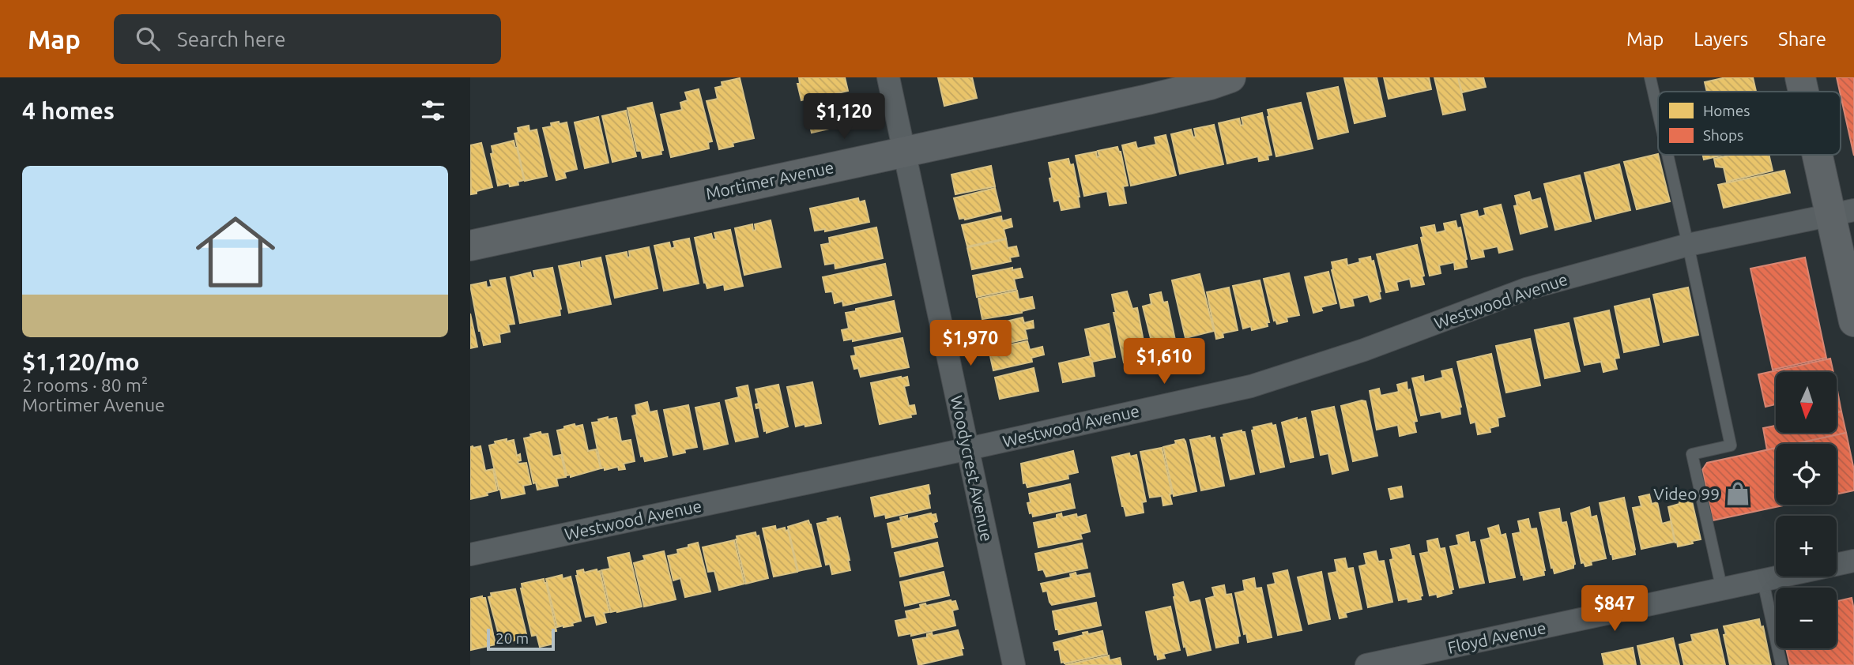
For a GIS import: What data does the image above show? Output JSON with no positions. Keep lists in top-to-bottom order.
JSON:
{
  "streets": {
    "street": [
      "Mortimer Avenue",
      "Westwood Avenue",
      "Woodycrest Avenue",
      "Floyd Avenue"
    ]
  },
  "crossings": [
    ["Mortimer Avenue", "Woodycrest Avenue"],
    ["Westwood Avenue", "Woodycrest Avenue"]
  ],
  "places": {
    "shop": ["Video 99"]
  },
  "legend": ["Homes", "Shops"],
  "scale_bar": "20 m",
  "north": "bottom",
  "page": {
    "header": "Map",
    "search": "Search here",
    "nav": ["Map", "Layers", "Share"],
    "heading": "4 homes",
    "price": [
      "$1,120",
      "$1,970",
      "$1,610",
      "$847"
    ],
    "list": [
      {
        "name": "$1,120/mo",
        "note": "2 rooms · 80 m² · Mortimer Avenue"
      }
    ],
    "map_buttons": ["+", "−"],
    "scale": "20 m"
  }
}
